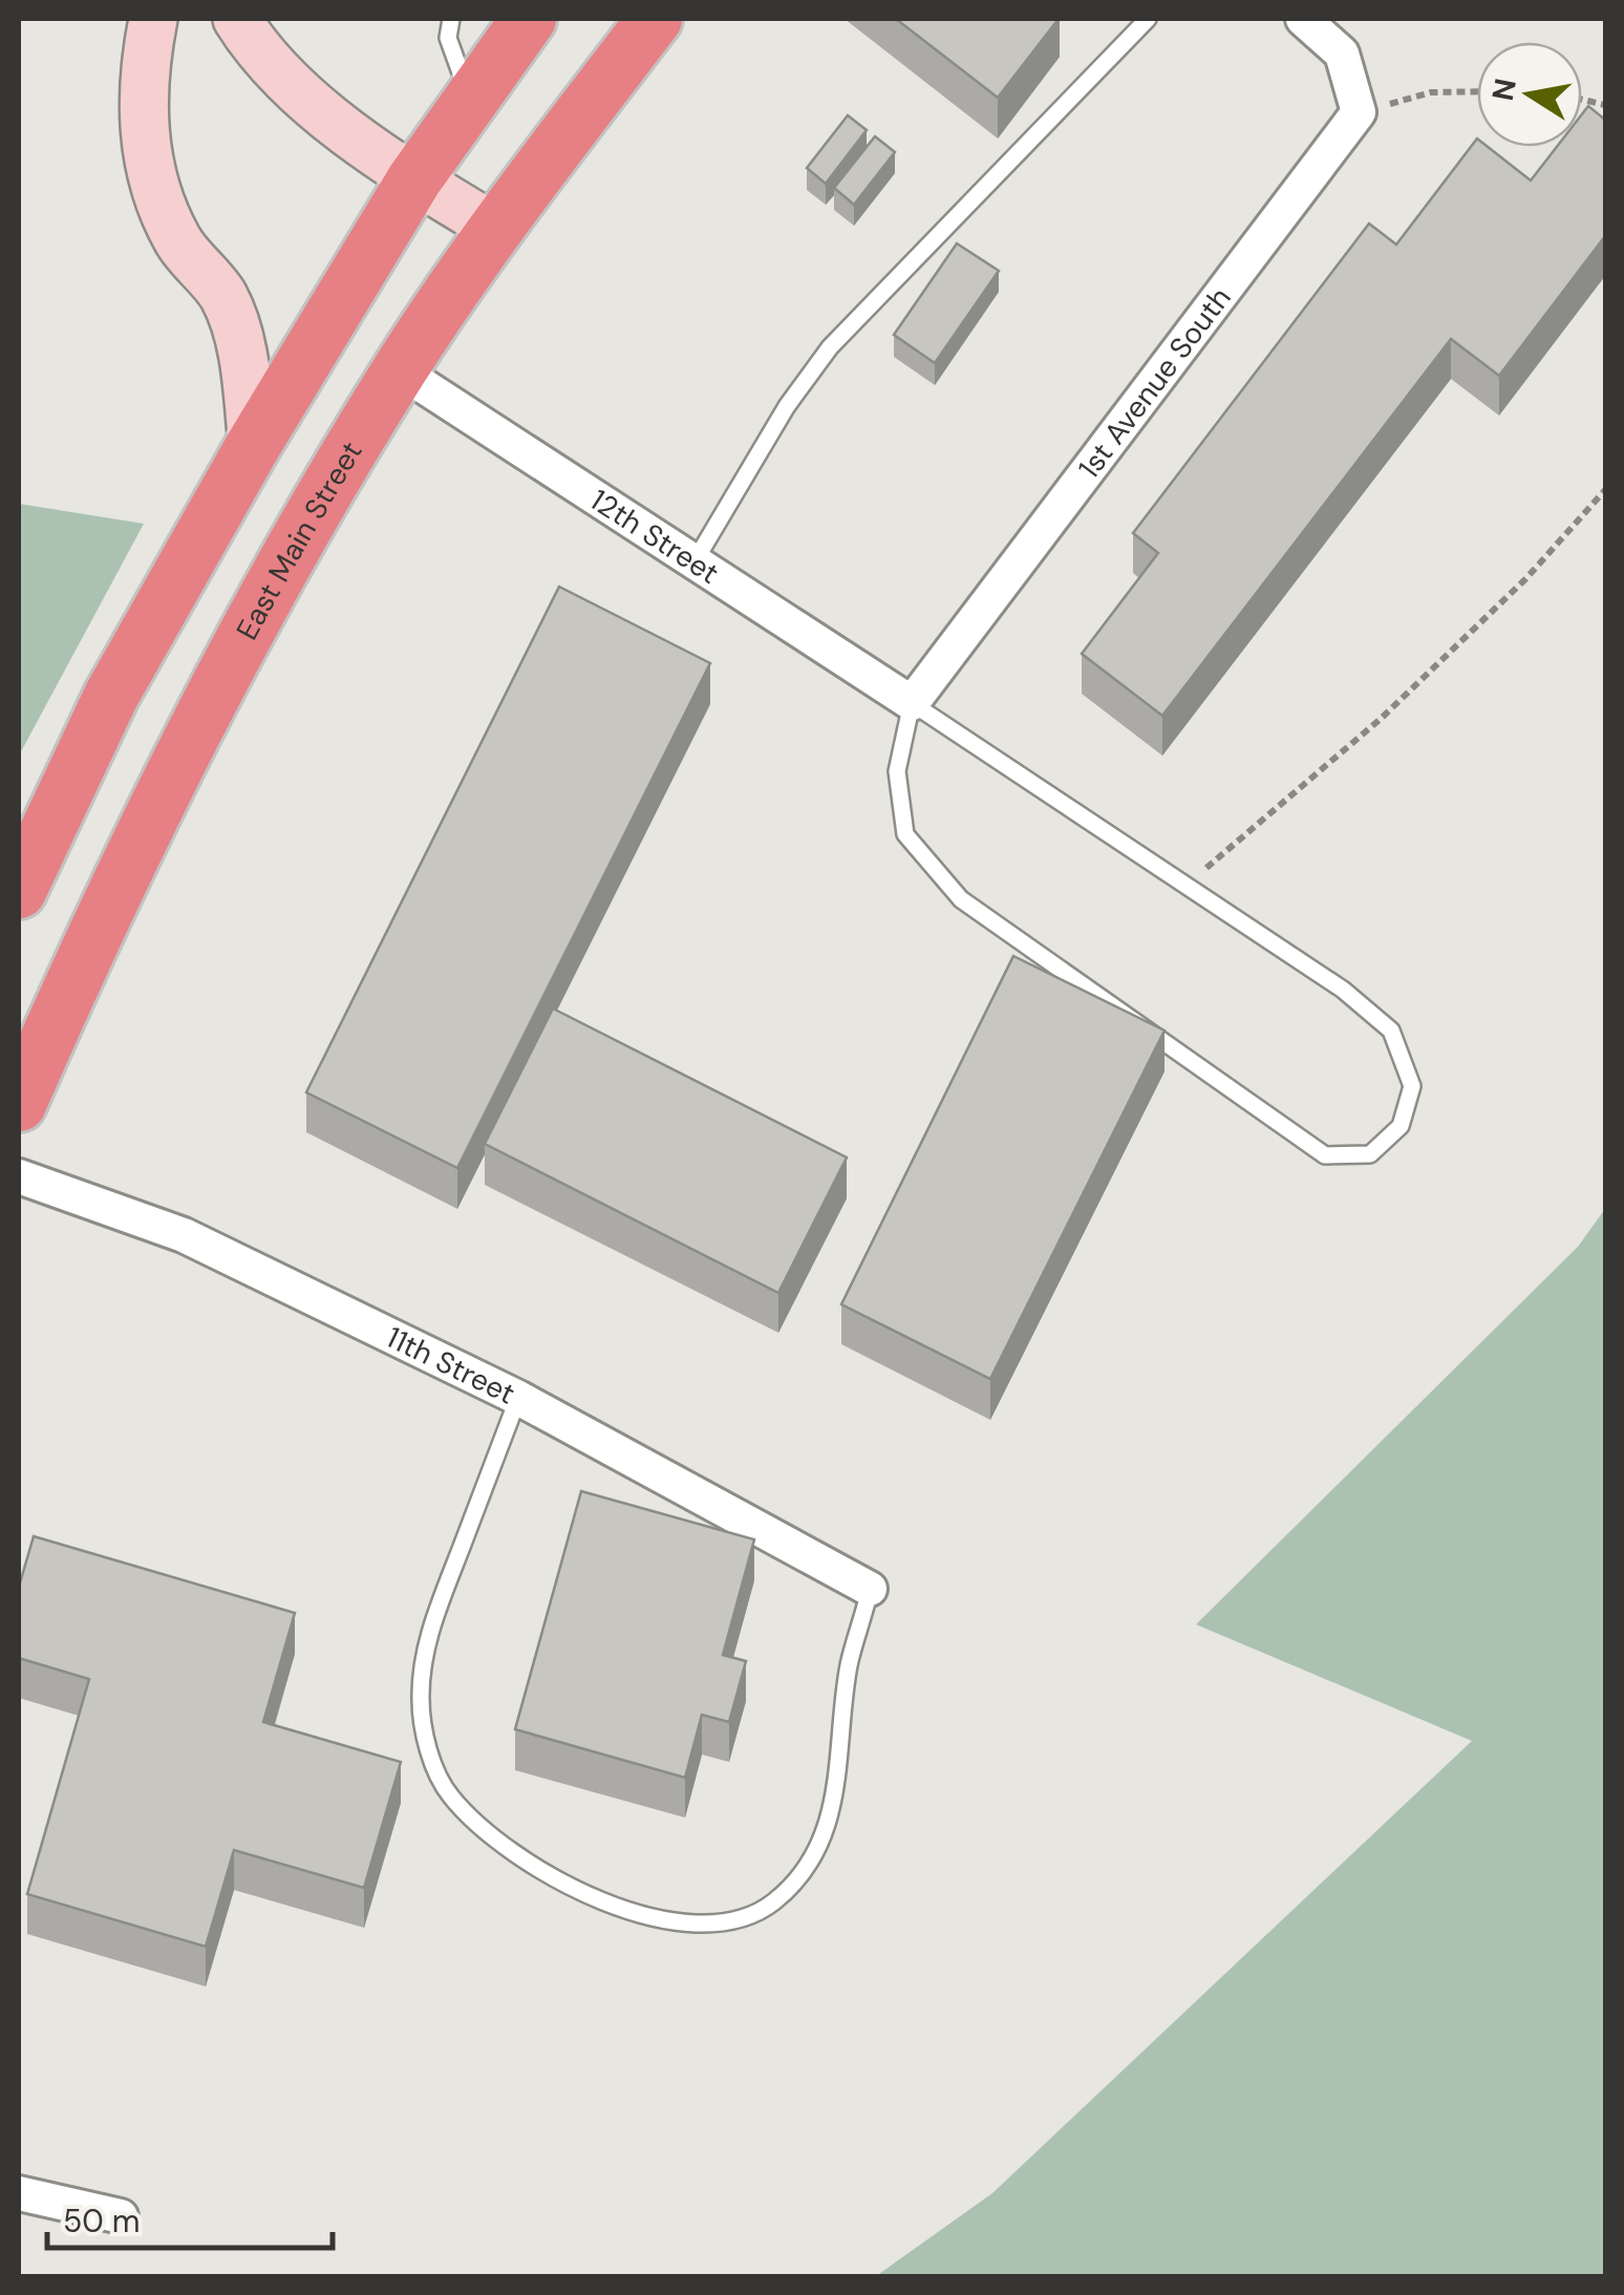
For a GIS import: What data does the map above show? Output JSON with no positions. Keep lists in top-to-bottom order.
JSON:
{
  "streets": {
    "highway": ["East Main Street"],
    "street": ["1st Avenue South", "12th Street", "11th Street"]
  },
  "crossings": [
    ["1st Avenue South", "12th Street"],
    ["12th Street", "East Main Street"]
  ],
  "scale_bar": "50 m",
  "north": "left"
}
